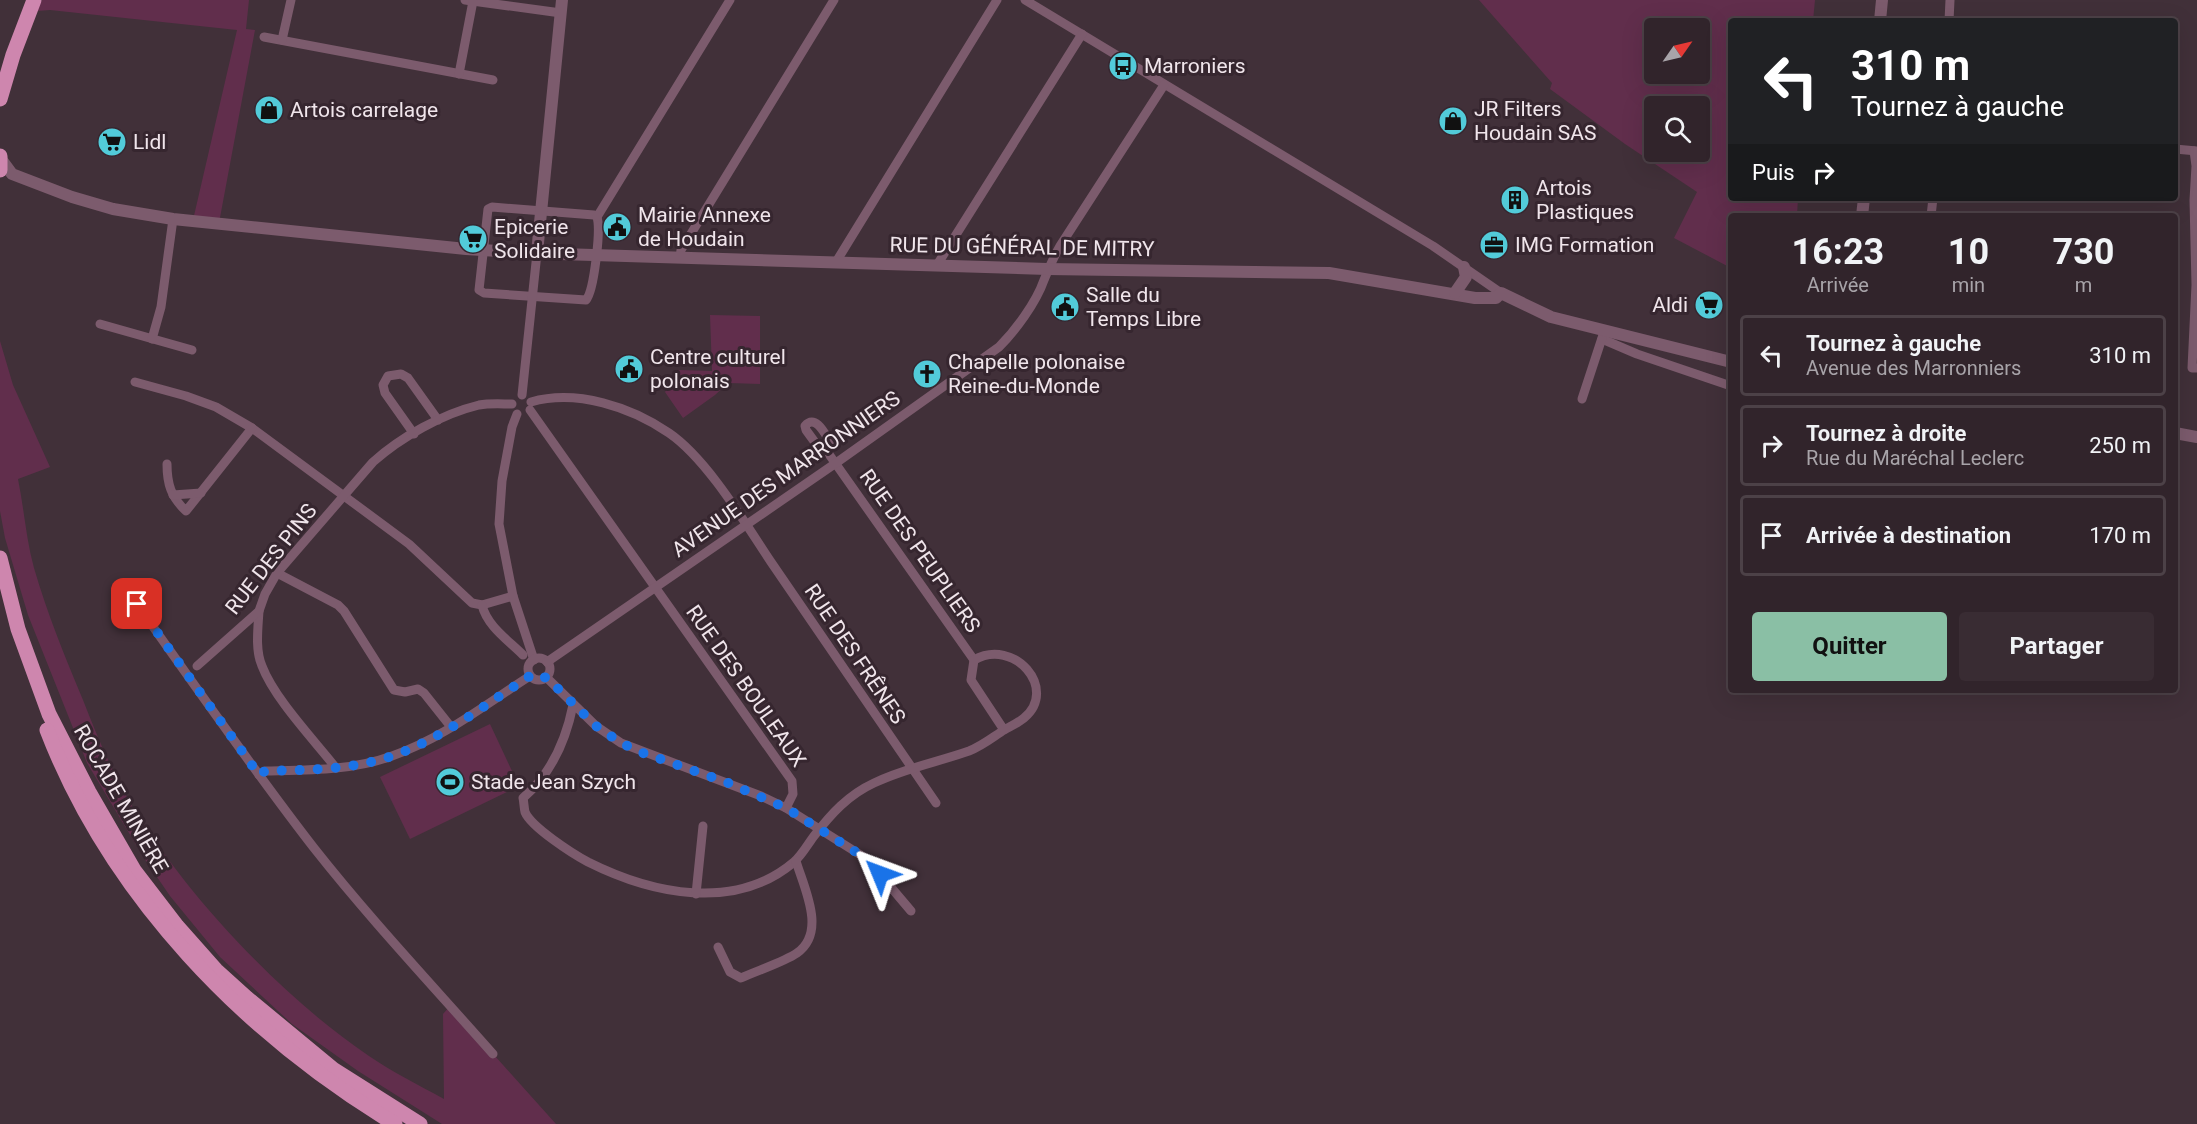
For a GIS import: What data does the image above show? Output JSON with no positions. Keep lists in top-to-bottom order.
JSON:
{
  "streets": {
    "highway": ["ROCADE MINIÈRE"],
    "street": [
      "RUE DU GÉNÉRAL DE MITRY",
      "AVENUE DES MARRONNIERS",
      "RUE DES PEUPLIERS",
      "RUE DES PINS",
      "RUE DES FRÊNES",
      "RUE DES BOULEAUX"
    ]
  },
  "crossings": [
    ["RUE DU GÉNÉRAL DE MITRY", "AVENUE DES MARRONNIERS"],
    ["AVENUE DES MARRONNIERS", "RUE DES PEUPLIERS"],
    ["AVENUE DES MARRONNIERS", "RUE DES FRÊNES"],
    ["AVENUE DES MARRONNIERS", "RUE DES BOULEAUX"],
    ["RUE DES PINS", "RUE DES FRÊNES"],
    ["RUE DES PINS", "RUE DES BOULEAUX"],
    ["RUE DES FRÊNES", "RUE DES BOULEAUX"]
  ],
  "places": {
    "bus stop": ["Marroniers"],
    "shop": ["Artois carrelage", "JR Filters Houdain SAS"],
    "supermarket": ["Lidl", "Epicerie Solidaire", "Aldi"],
    "building": ["Artois Plastiques"],
    "public building": ["Mairie Annexe de Houdain", "Salle du Temps Libre", "Centre culturel polonais"],
    "office": ["IMG Formation"],
    "church": ["Chapelle polonaise Reine-du-Monde"],
    "sports": ["Stade Jean Szych"]
  },
  "north": "top right",
  "page": {
    "turn": ["310 m", "Tournez à gauche"],
    "then": "Puis",
    "eta": [
      "16:23",
      "Arrivée",
      "10",
      "min",
      "730",
      "m"
    ],
    "list": [
      {
        "name": "Tournez à gauche",
        "note": "Avenue des Marronniers",
        "value": "310 m"
      },
      {
        "name": "Tournez à droite",
        "note": "Rue du Maréchal Leclerc",
        "value": "250 m"
      },
      {
        "name": "Arrivée à destination",
        "value": "170 m"
      }
    ],
    "buttons": ["Quitter", "Partager"]
  }
}
